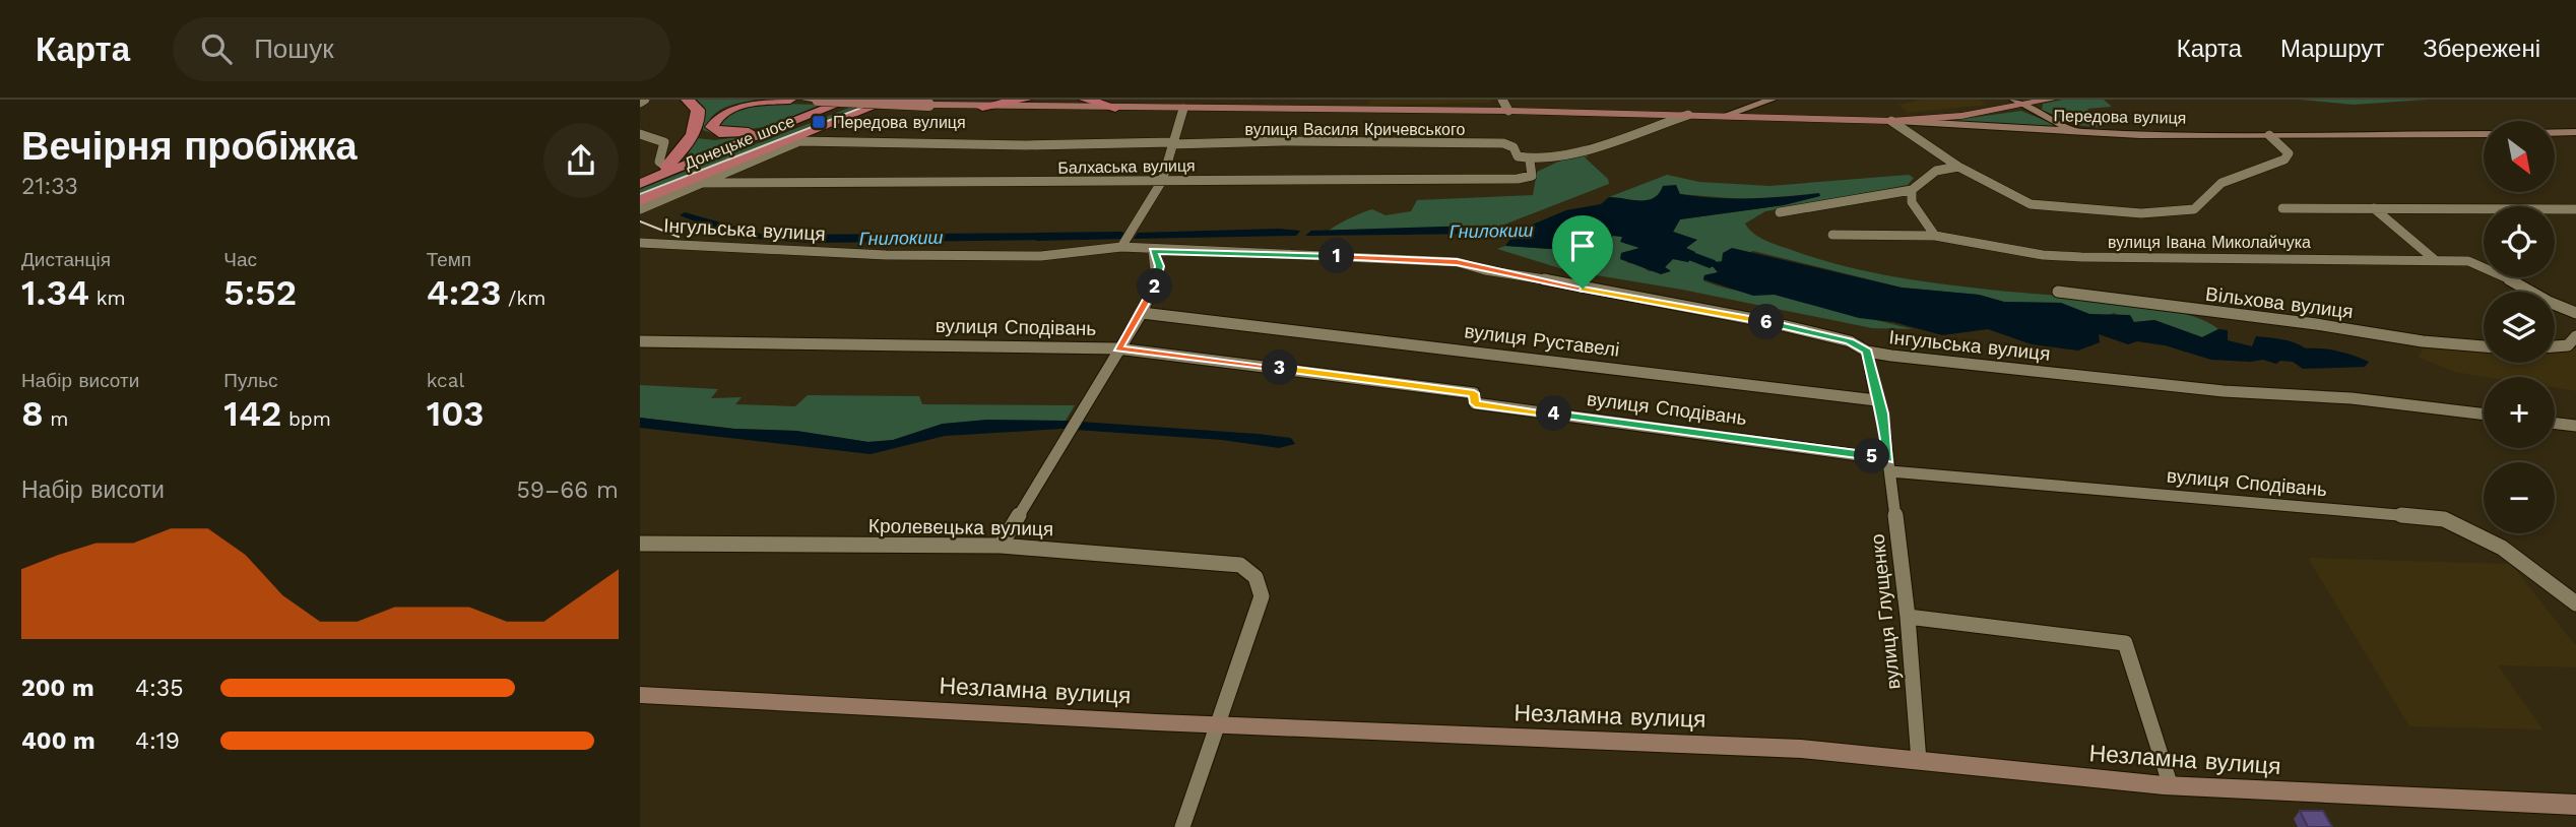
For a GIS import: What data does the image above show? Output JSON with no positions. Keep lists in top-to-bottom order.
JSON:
{
  "streets": {
    "highway": ["Донецьке шосе"],
    "main road": ["Передова вулиця"],
    "street": [
      "вулиця Василя Кричевського",
      "Балхаська вулиця",
      "Інгульська вулиця",
      "вулиця Івана Миколайчука",
      "Вільхова вулиця",
      "вулиця Сподівань",
      "вулиця Руставелі",
      "Кролевецька вулиця",
      "вулиця Глущенко",
      "Незламна вулиця"
    ]
  },
  "crossings": [
    ["вулиця Василя Кричевського", "Донецьке шосе"],
    ["вулиця Василя Кричевського", "Балхаська вулиця"],
    ["Донецьке шосе", "Балхаська вулиця"],
    ["вулиця Сподівань", "вулиця Глущенко"],
    ["вулиця Глущенко", "Незламна вулиця"]
  ],
  "water": ["Гнилокиш"],
  "places": {
    "transit": ["Передова вулиця"]
  },
  "north": "bottom right",
  "page": {
    "header": "Карта",
    "search": "Пошук",
    "nav": ["Карта", "Маршрут", "Збережені"],
    "heading": ["Вечірня пробіжка", "21:33"],
    "map_buttons": ["+", "−"],
    "stats": [
      ["Дистанція", "1.34 km"],
      ["Час", "5:52"],
      ["Темп", "4:23 /km"],
      ["Набір висоти", "8 m"],
      ["Пульс", "142 bpm"],
      ["kcal", "103"]
    ],
    "pins": [
      "1",
      "2",
      "6",
      "3",
      "4",
      "5"
    ],
    "chart": ["Набір висоти", "59–66 m"],
    "list": [
      {
        "name": "200 m",
        "note": "4:35"
      },
      {
        "name": "400 m",
        "note": "4:19"
      }
    ]
  }
}
